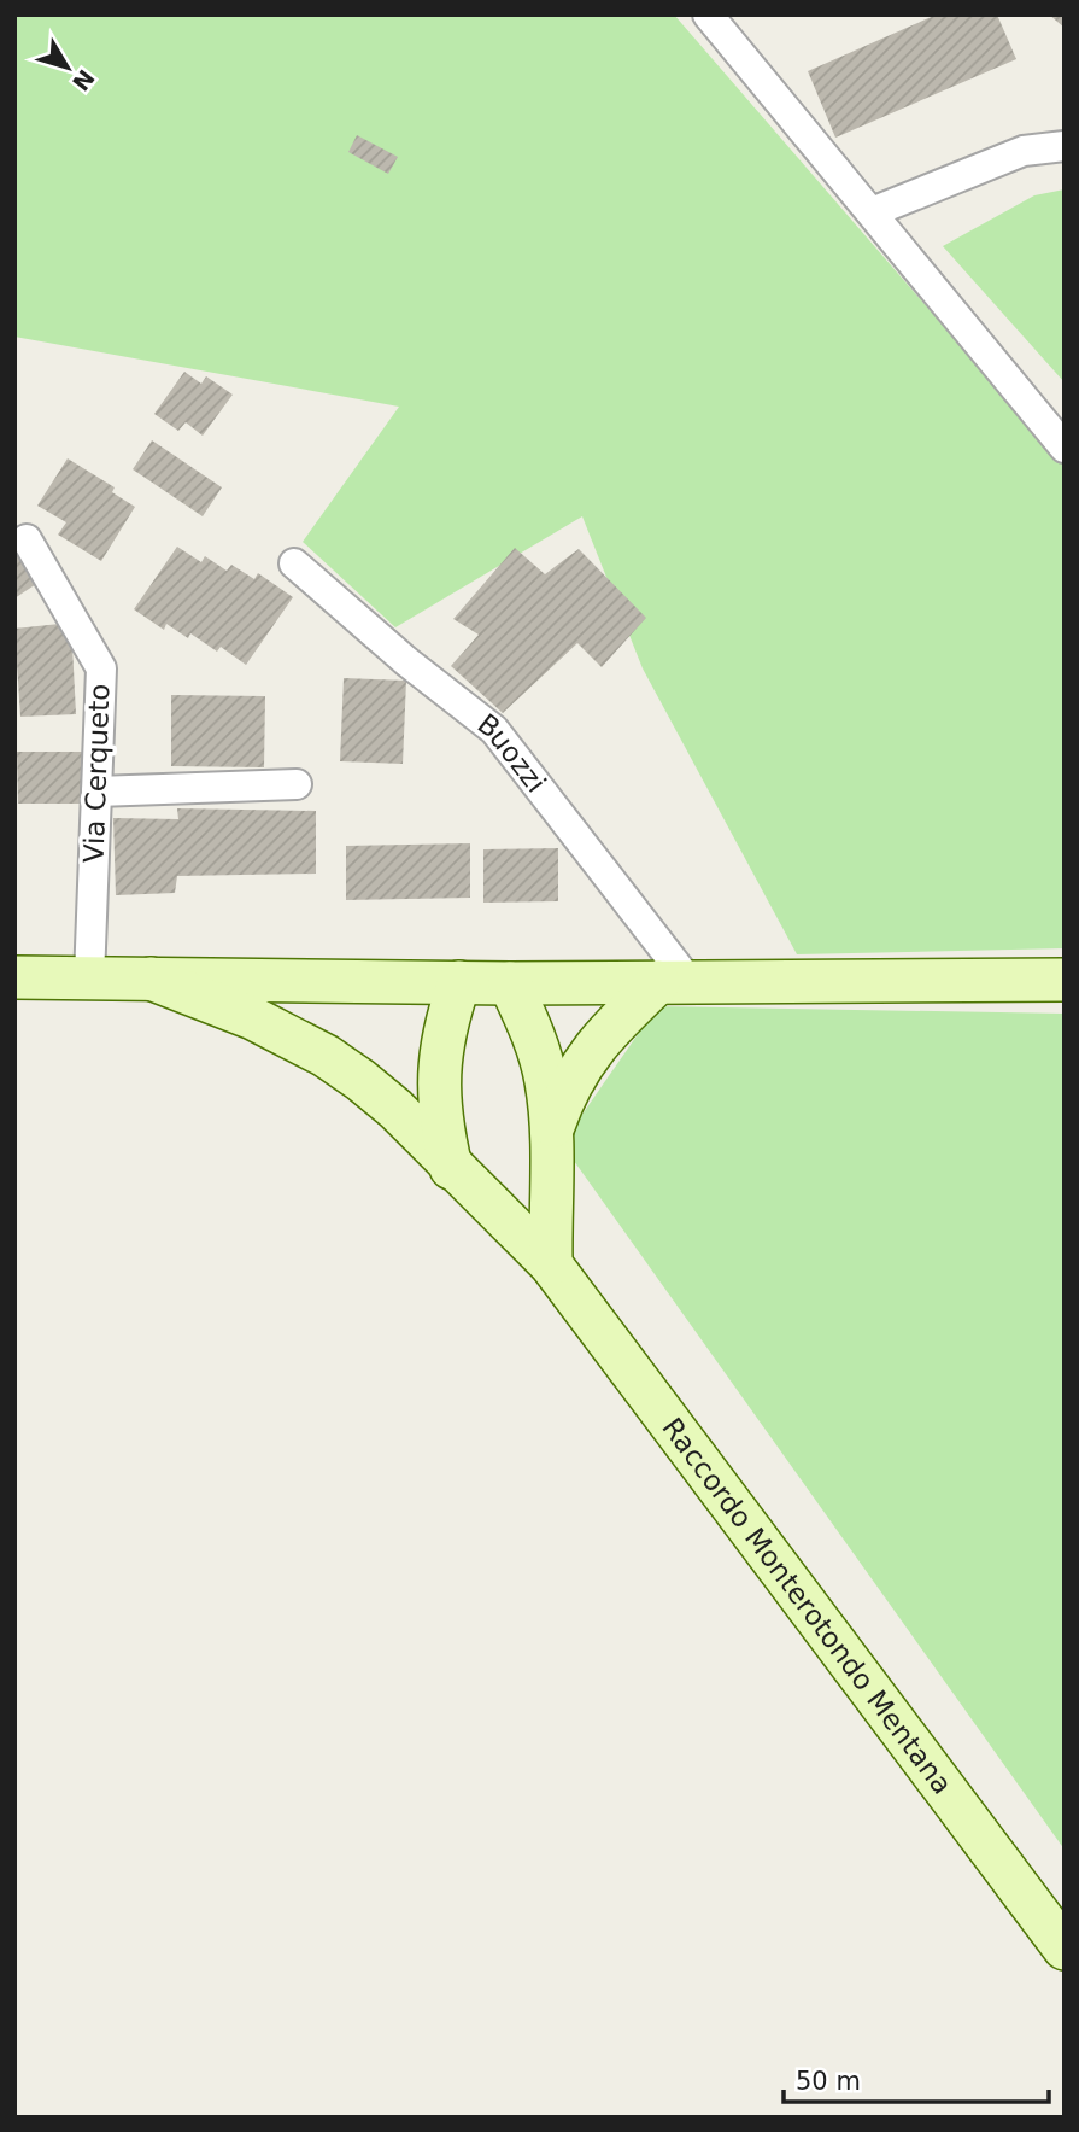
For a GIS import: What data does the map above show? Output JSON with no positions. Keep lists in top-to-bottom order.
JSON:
{
  "streets": {
    "main road": ["Raccordo Monterotondo Mentana"],
    "street": ["Buozzi", "Via Cerqueto"]
  },
  "scale_bar": "50 m",
  "north": "bottom right"
}
